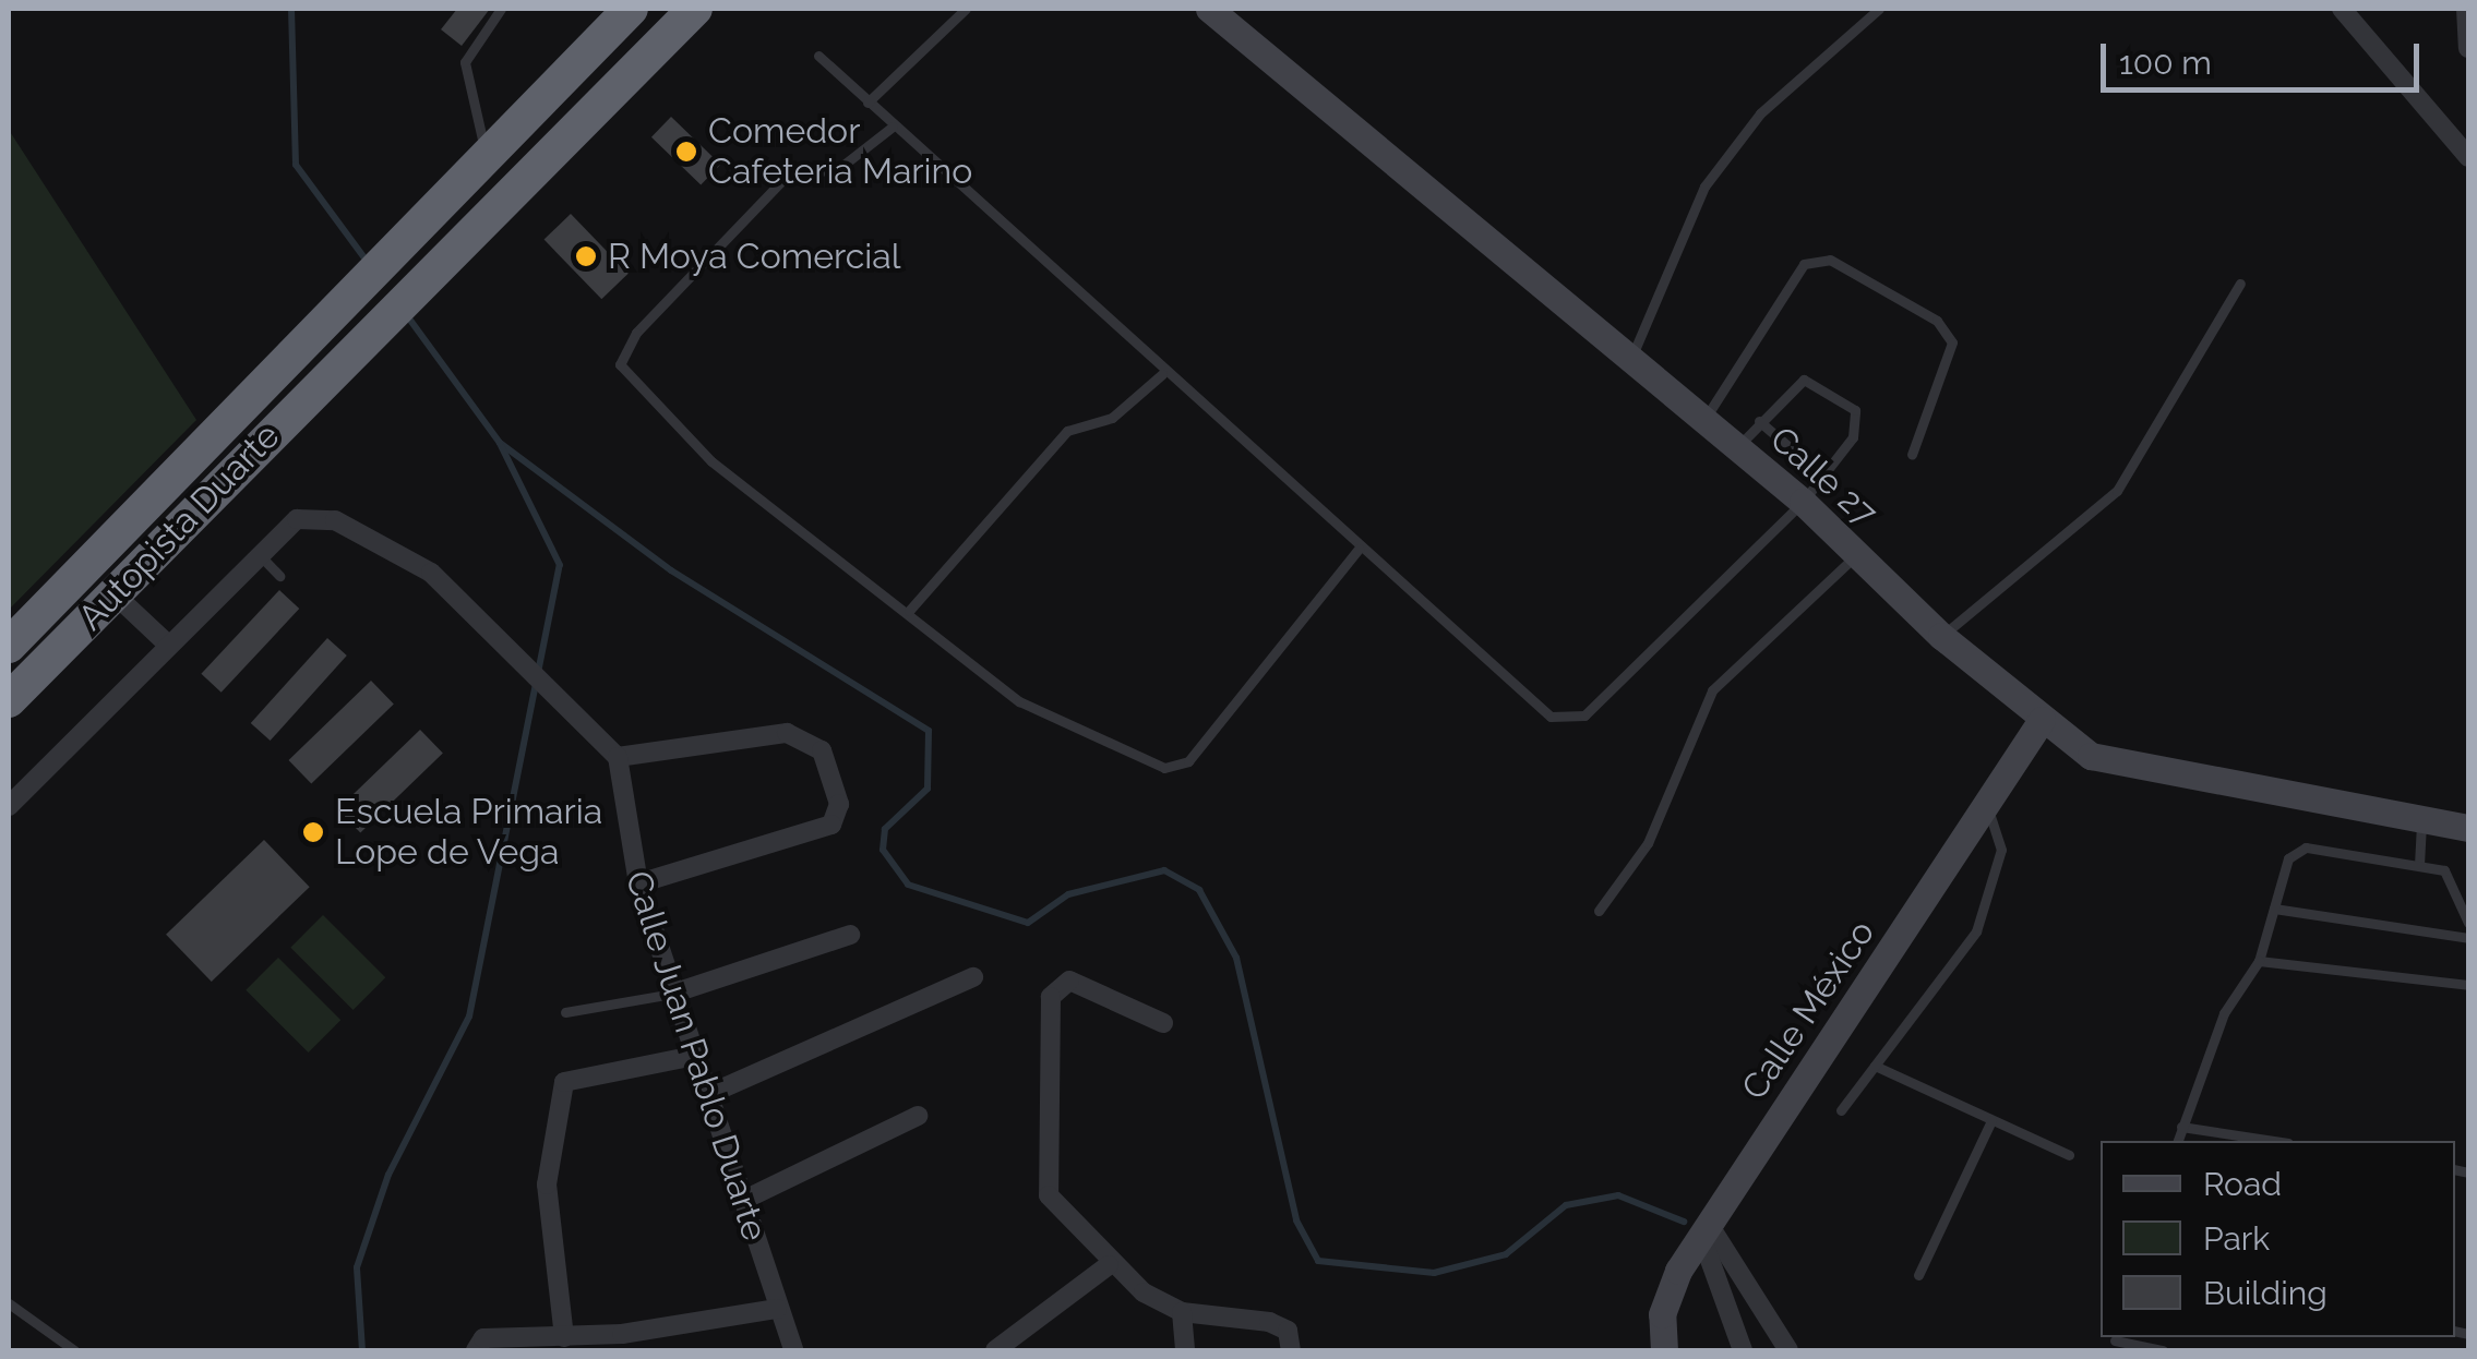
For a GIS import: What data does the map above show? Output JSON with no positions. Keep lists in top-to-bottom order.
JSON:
{
  "streets": {
    "highway": ["Autopista Duarte"],
    "street": ["Calle 27", "Calle México", "Calle Juan Pablo Duarte"]
  },
  "crossings": [
    ["Calle 27", "Calle México"]
  ],
  "places": ["Comedor Cafeteria Marino", "R Moya Comercial", "Escuela Primaria Lope de Vega"],
  "legend": ["Road", "Park", "Building"],
  "scale_bar": "100 m"
}
